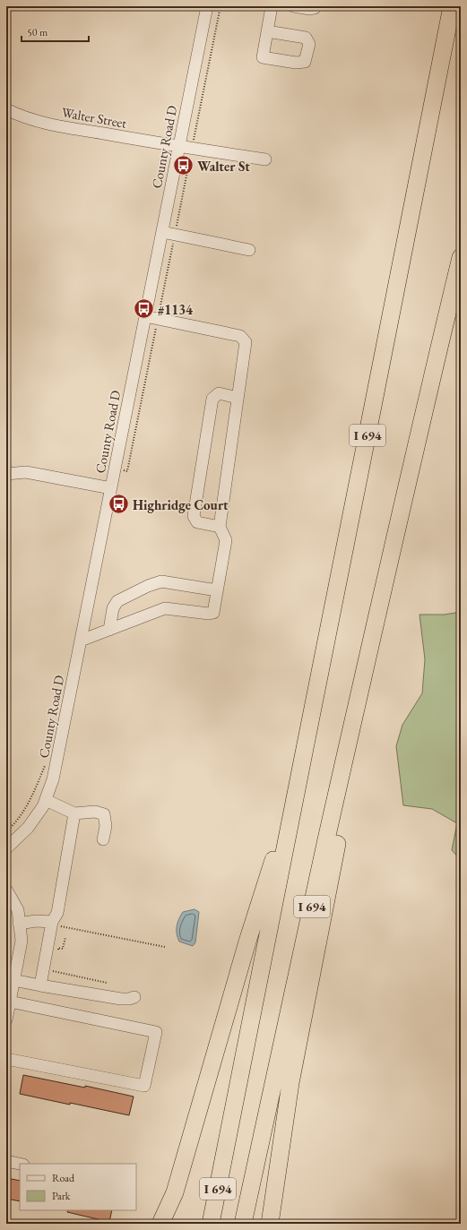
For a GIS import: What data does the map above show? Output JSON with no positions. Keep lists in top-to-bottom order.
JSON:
{
  "streets": {
    "highway": ["I 694"],
    "street": ["Walter Street", "County Road D"]
  },
  "crossings": [
    ["Walter Street", "County Road D"]
  ],
  "places": {
    "bus stop": ["Walter St", "#1134", "Highridge Court"]
  },
  "legend": ["Road", "Park"],
  "scale_bar": "50 m"
}
